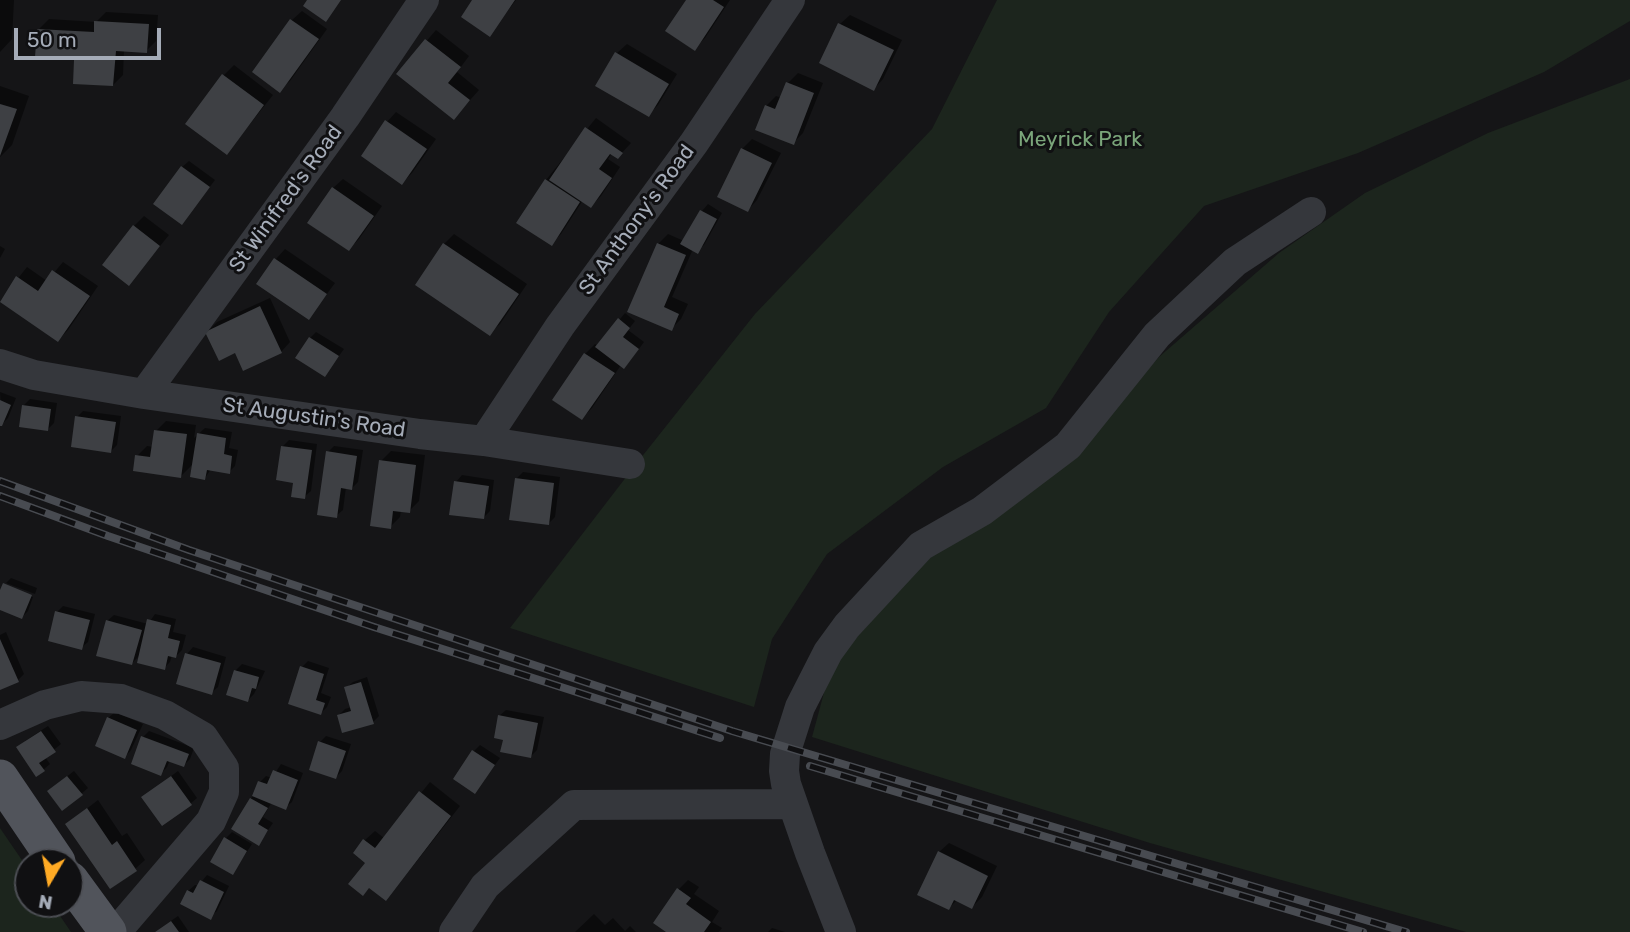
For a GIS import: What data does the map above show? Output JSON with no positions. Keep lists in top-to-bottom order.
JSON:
{
  "streets": {
    "street": ["St Winifred's Road", "St Anthony's Road", "St Augustin's Road"]
  },
  "crossings": [
    ["St Winifred's Road", "St Augustin's Road"],
    ["St Anthony's Road", "St Augustin's Road"]
  ],
  "parks": ["Meyrick Park"],
  "scale_bar": "50 m",
  "north": "bottom"
}
